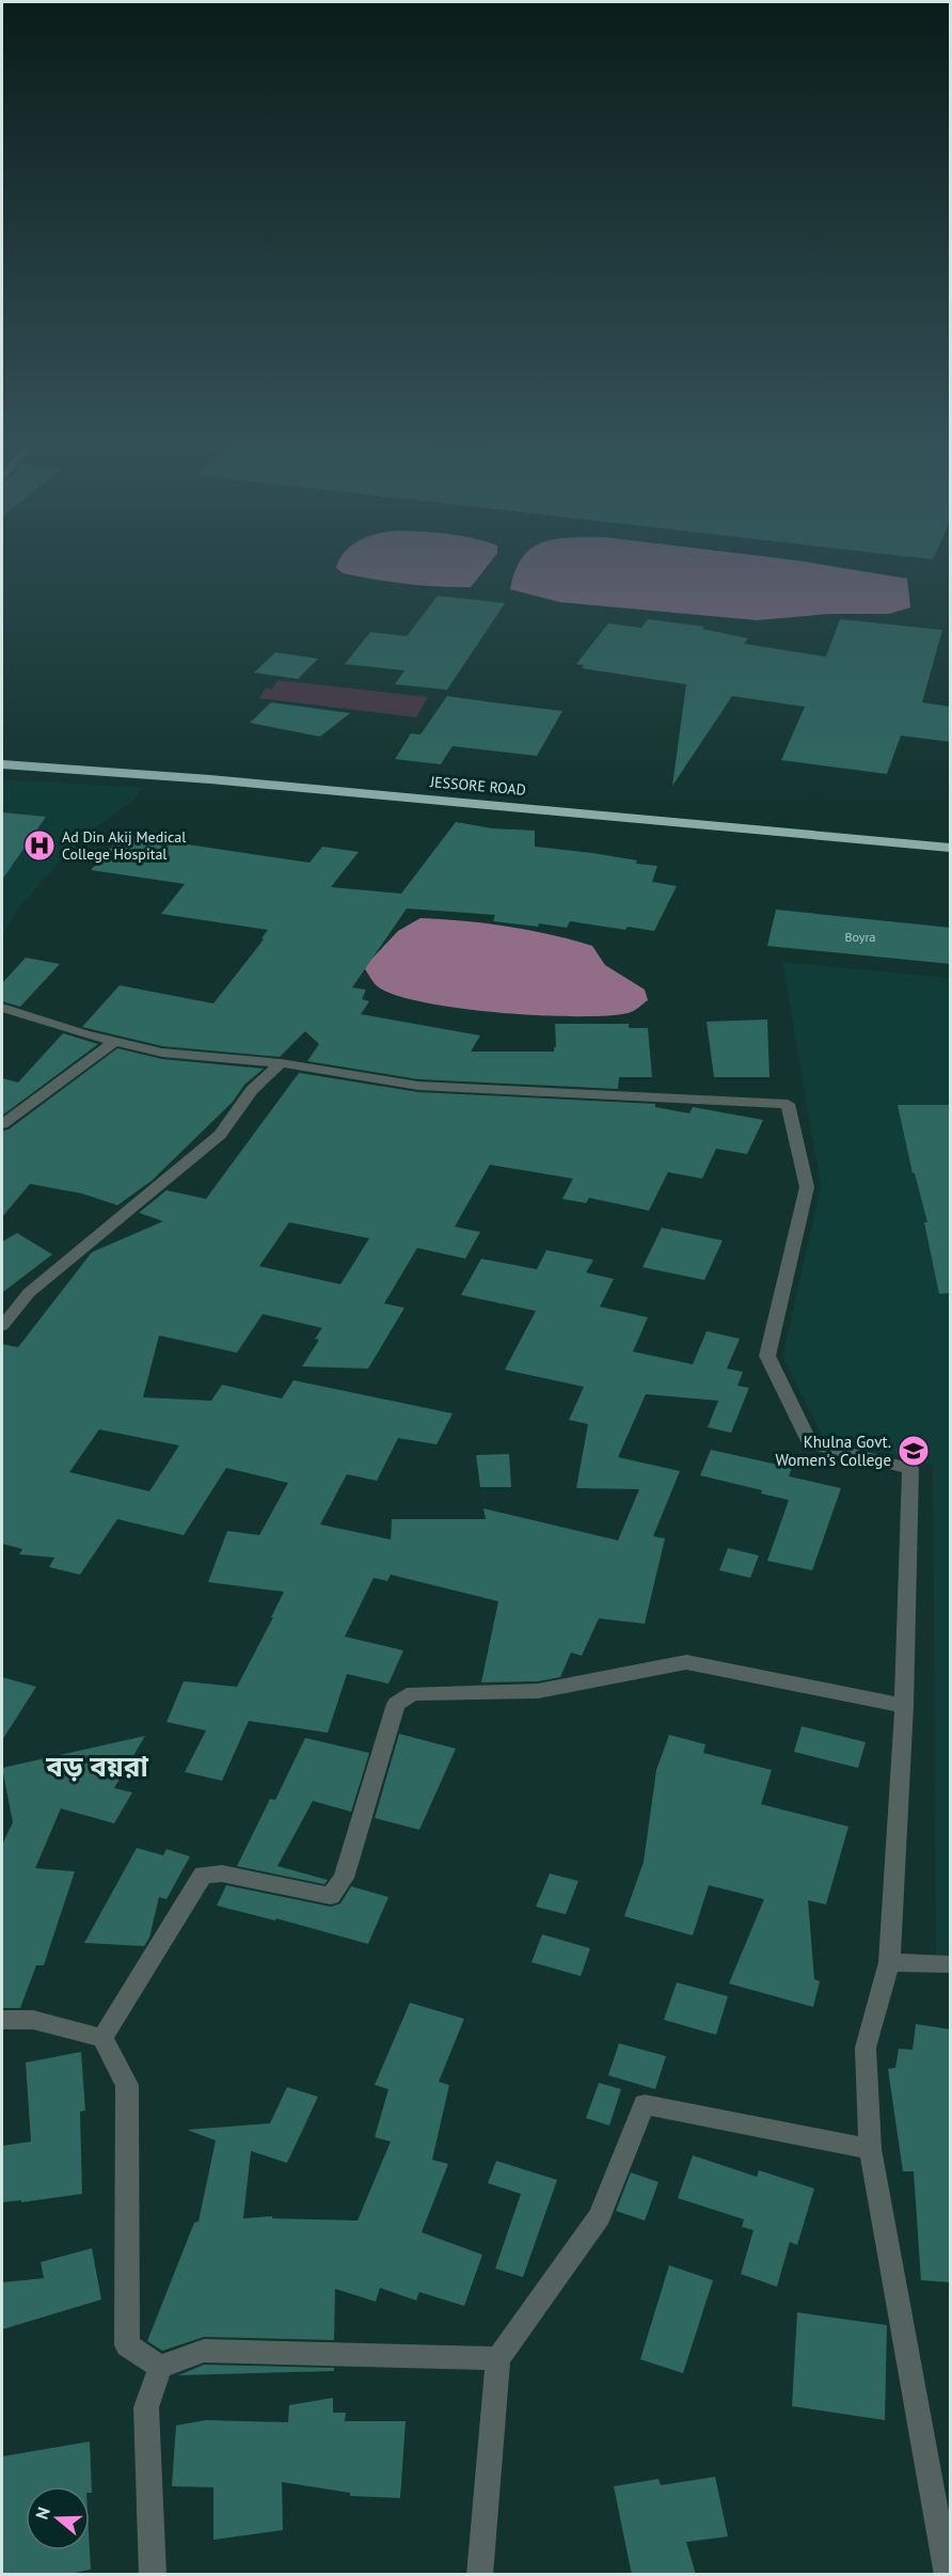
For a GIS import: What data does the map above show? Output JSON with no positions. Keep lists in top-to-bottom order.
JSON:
{
  "streets": {
    "highway": ["JESSORE ROAD"]
  },
  "districts": ["বড় বয়রা"],
  "places": {
    "hospital": ["Ad Din Akij Medical College Hospital"],
    "school or university": ["Khulna Govt. Women's College"]
  },
  "house_numbers": ["Boyra"],
  "north": "left"
}
